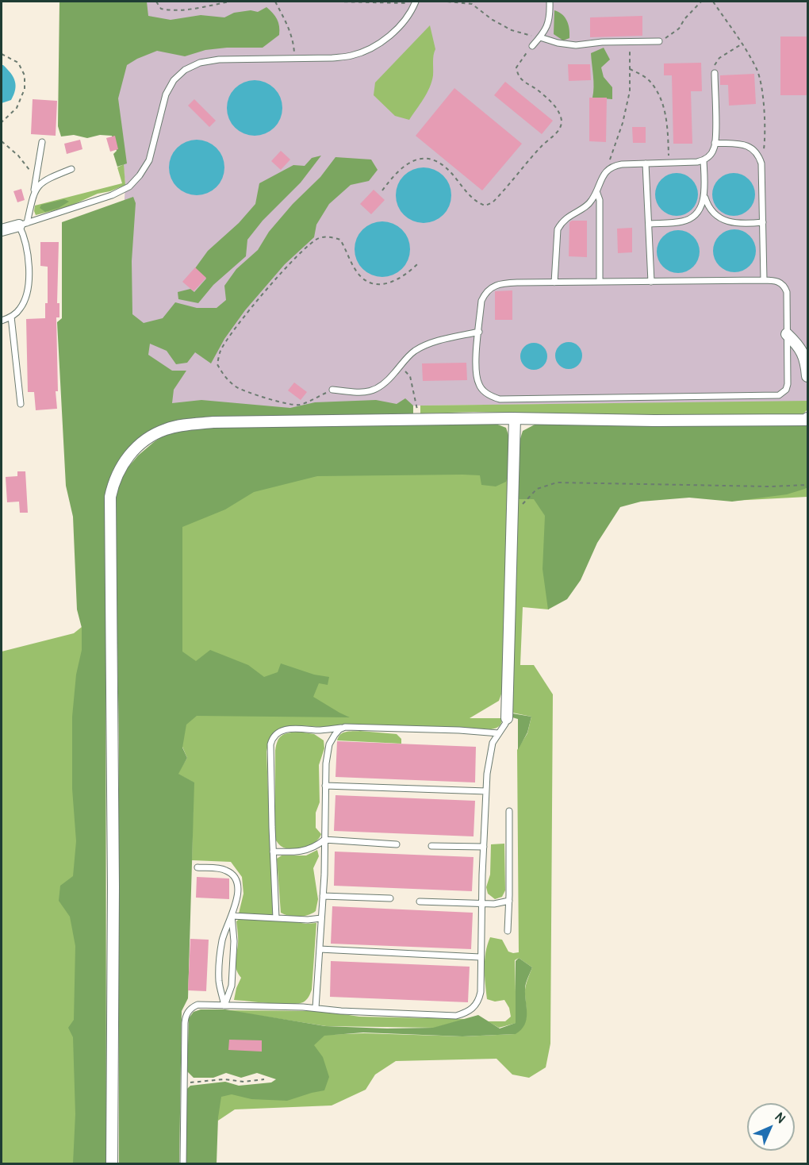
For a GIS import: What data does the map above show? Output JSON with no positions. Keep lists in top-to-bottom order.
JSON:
{
  "north": "top right"
}
